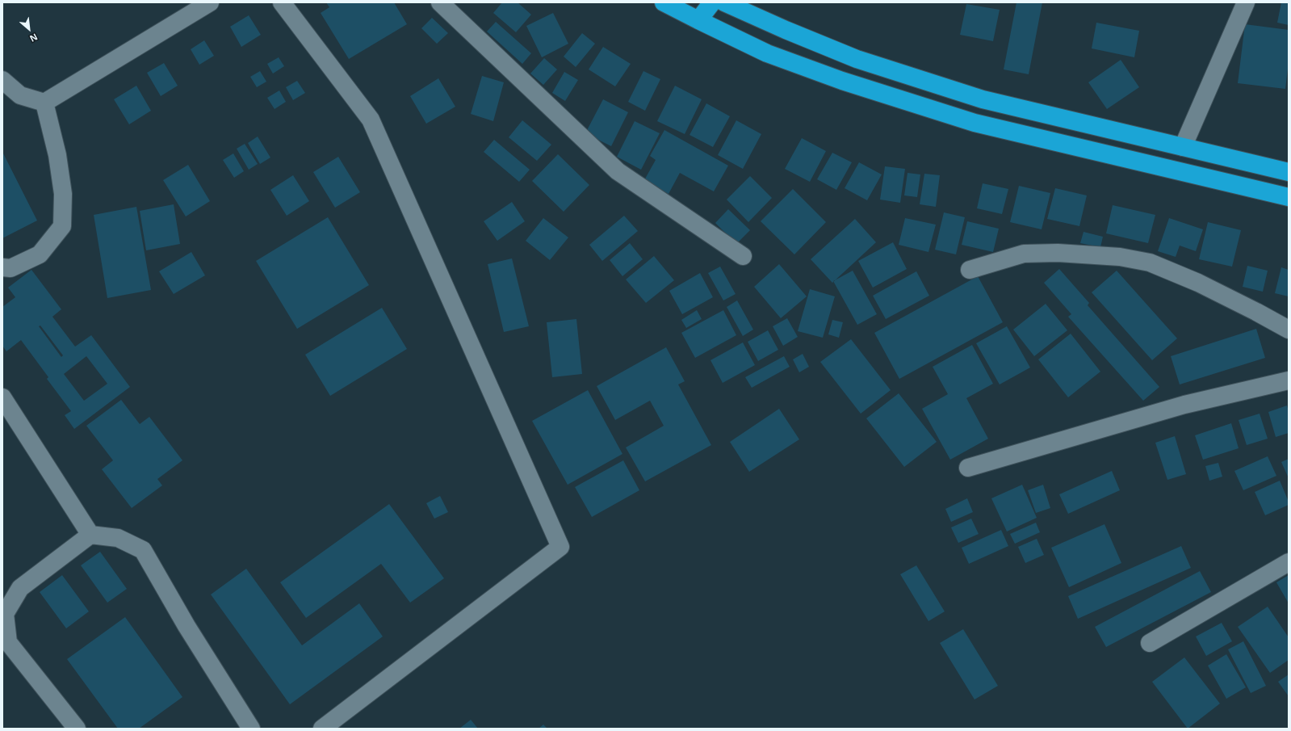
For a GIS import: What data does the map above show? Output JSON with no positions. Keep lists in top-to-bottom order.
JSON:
{
  "north": "bottom right"
}
